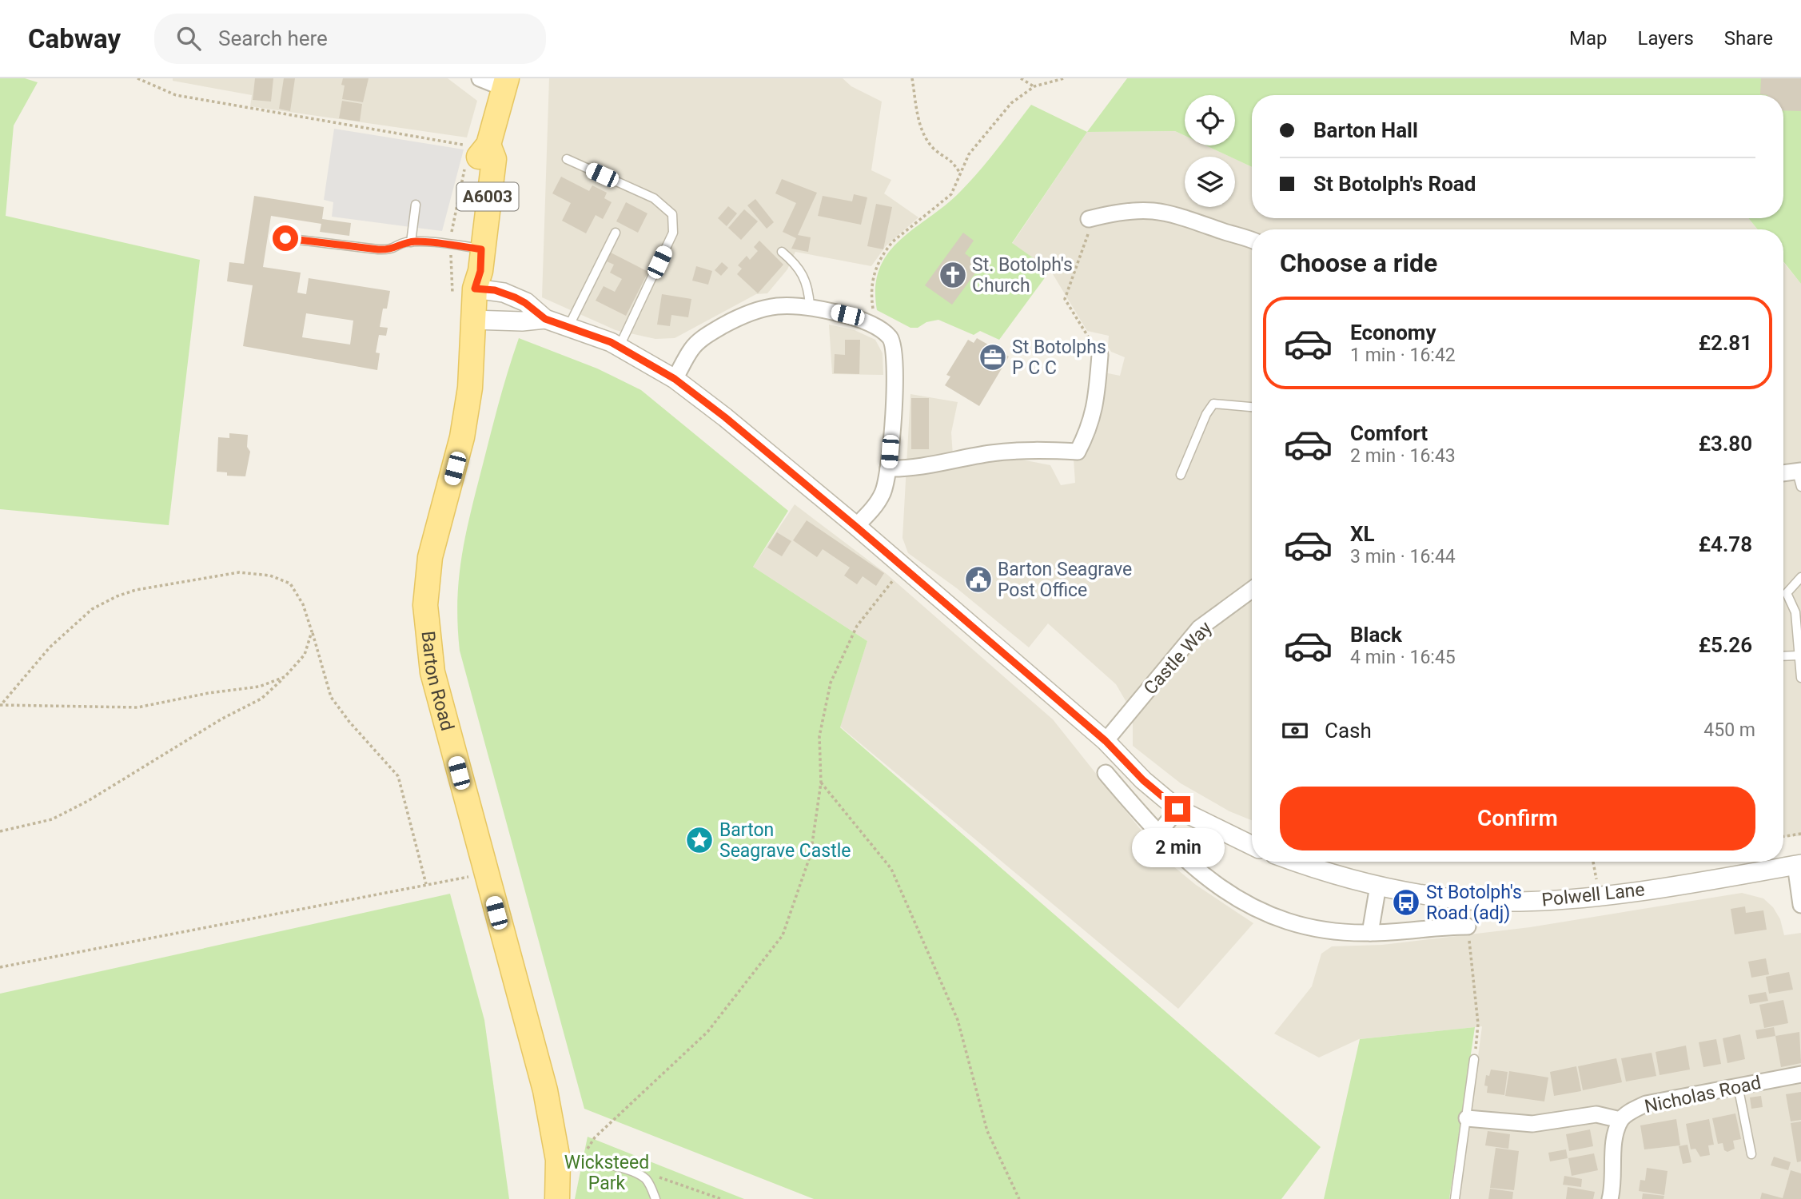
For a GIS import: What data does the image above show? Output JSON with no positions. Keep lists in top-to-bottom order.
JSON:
{
  "streets": {
    "main road": ["A6003", "Barton Road"],
    "street": ["Castle Way", "Polwell Lane", "Nicholas Road"]
  },
  "parks": ["Wicksteed Park"],
  "places": {
    "church": ["St. Botolph's Church"],
    "office": ["St Botolphs P C C"],
    "public building": ["Barton Seagrave Post Office"],
    "place": ["Barton Seagrave Castle"],
    "bus stop": ["St Botolph's Road (adj)"]
  },
  "page": {
    "header": "Cabway",
    "search": "Search here",
    "nav": ["Map", "Layers", "Share"],
    "banner": ["Barton Hall", "St Botolph's Road"],
    "heading": "Choose a ride",
    "list": [
      {
        "name": "Economy",
        "note": "1 min · 16:42",
        "value": "£2.81"
      },
      {
        "name": "Comfort",
        "note": "2 min · 16:43",
        "value": "£3.80"
      },
      {
        "name": "XL",
        "note": "3 min · 16:44",
        "value": "£4.78"
      },
      {
        "name": "Black",
        "note": "4 min · 16:45",
        "value": "£5.26"
      }
    ],
    "pay": ["Cash", "450 m"],
    "buttons": "Confirm",
    "bubble": "2 min"
  }
}
